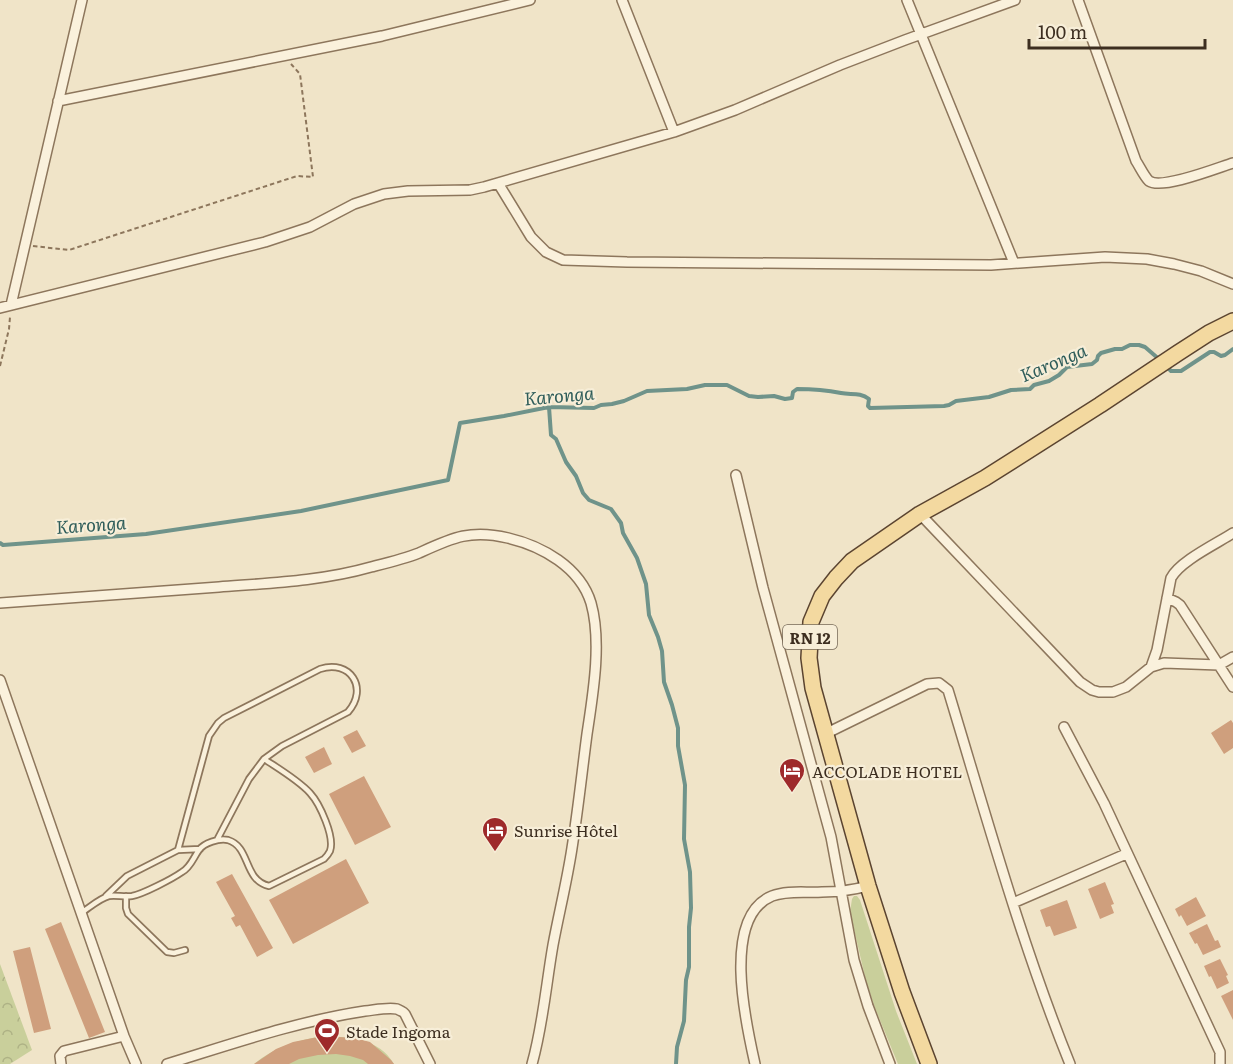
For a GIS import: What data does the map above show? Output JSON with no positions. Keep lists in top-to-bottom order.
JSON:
{
  "streets": {
    "main road": ["RN 12"]
  },
  "water": ["Karonga"],
  "places": {
    "hotel": ["ACCOLADE HOTEL", "Sunrise Hôtel"],
    "sports": ["Stade Ingoma"]
  },
  "scale_bar": "100 m"
}
